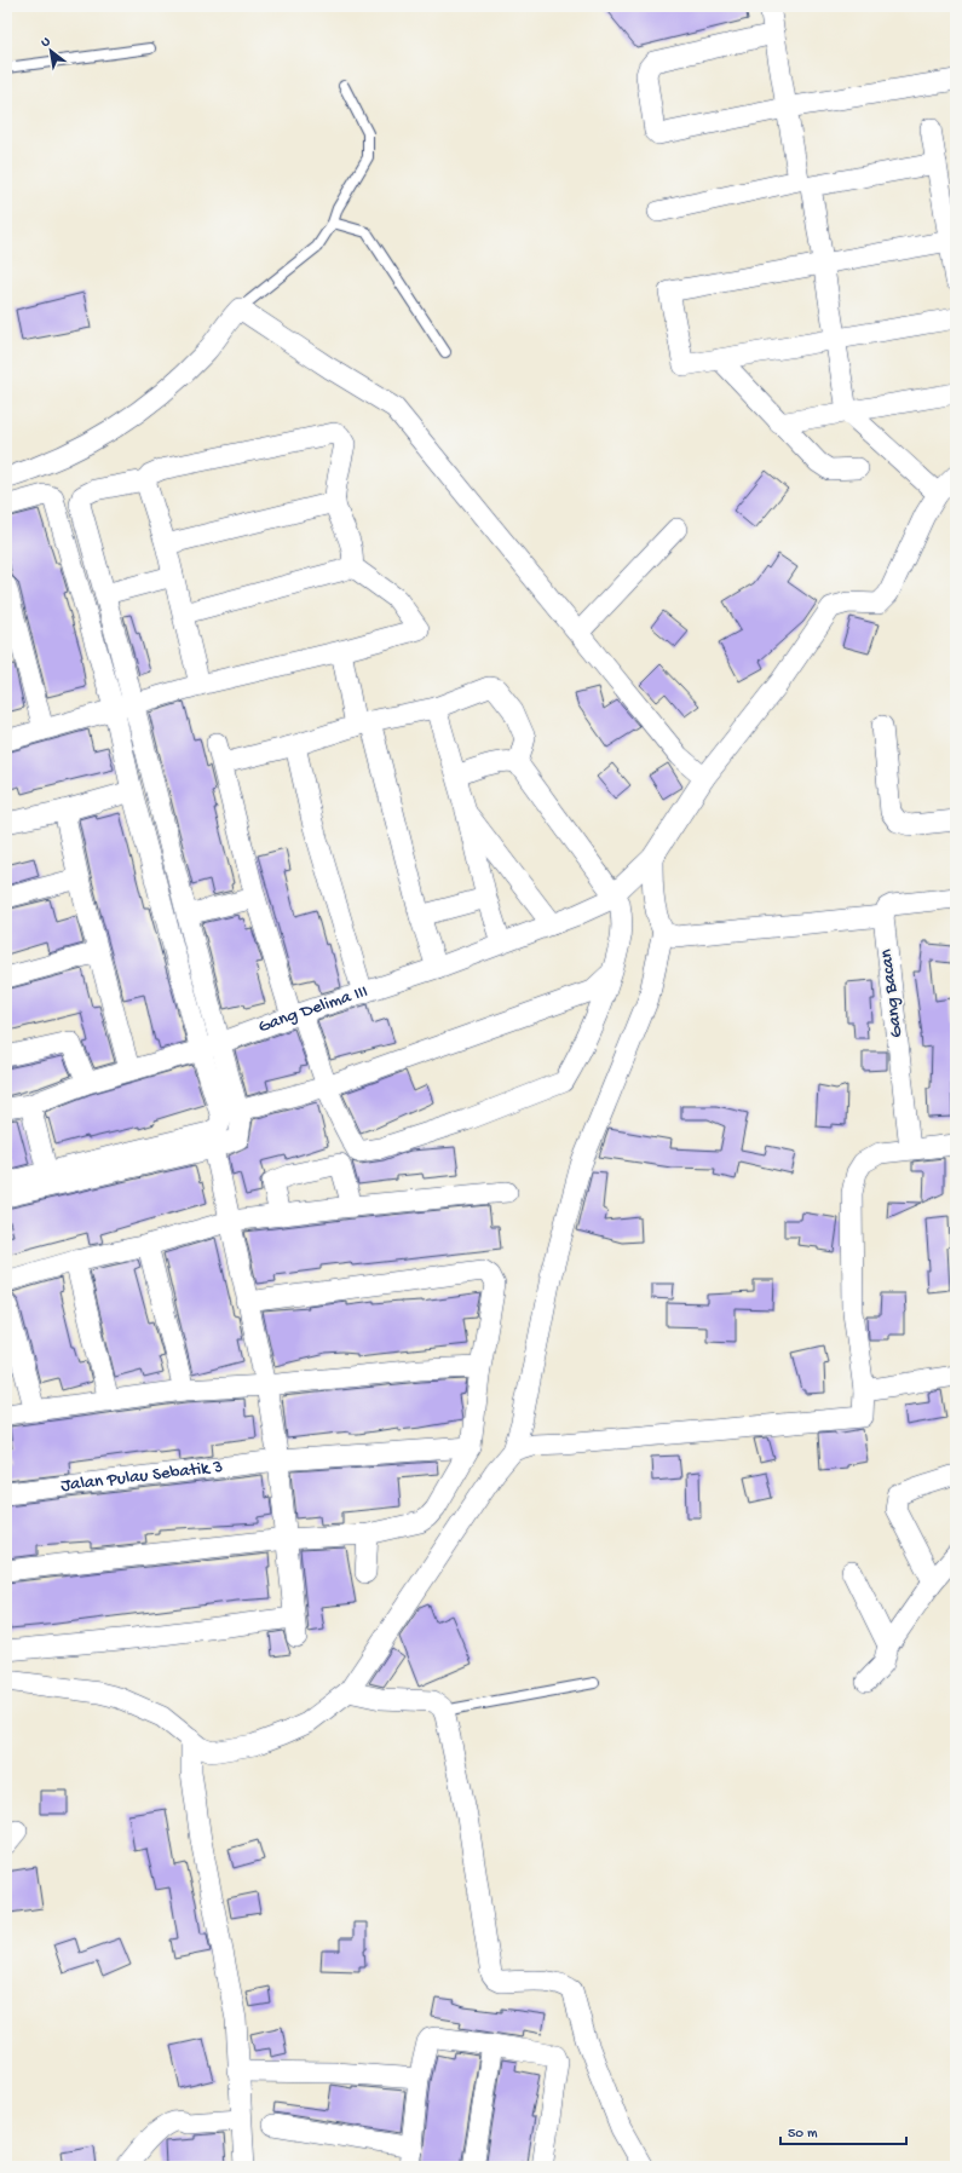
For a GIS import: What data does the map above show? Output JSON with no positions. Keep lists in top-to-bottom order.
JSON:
{
  "streets": {
    "street": ["Gang Bacan", "Gang Delima III", "Jalan Pulau Sebatik 3"]
  },
  "scale_bar": "50 m",
  "north": "top left"
}
